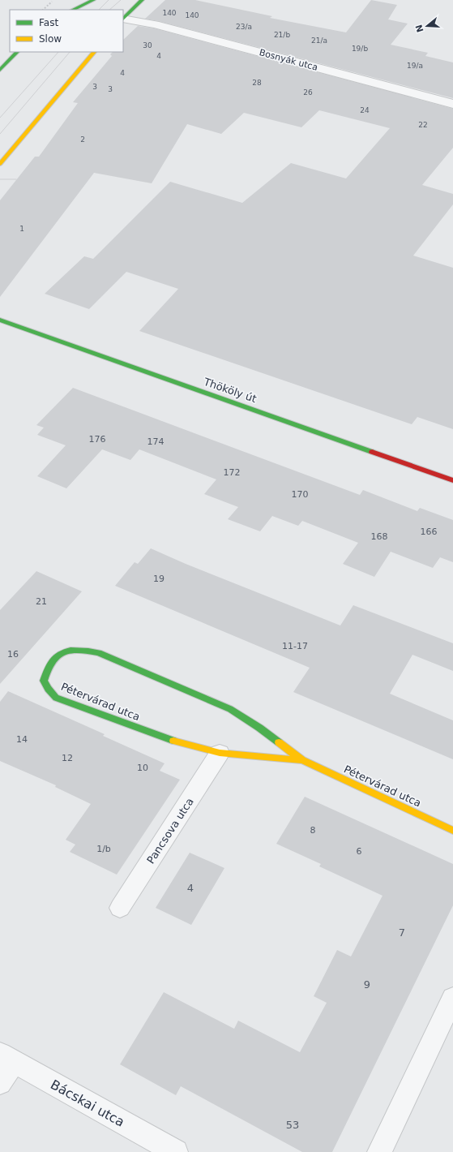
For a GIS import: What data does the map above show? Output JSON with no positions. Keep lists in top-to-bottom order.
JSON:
{
  "streets": {
    "main road": ["Thököly út", "Pétervárad utca"],
    "street": ["Bosnyák utca", "Pancsova utca", "Bácskai utca"]
  },
  "crossings": [
    ["Pétervárad utca", "Pancsova utca"]
  ],
  "house_numbers": [
    "140",
    "140",
    "23/a",
    "21/b",
    "21/a",
    "30",
    "19/b",
    "4",
    "19/a",
    "4",
    "28",
    "3",
    "3",
    "26",
    "24",
    "22",
    "2",
    "1",
    "176",
    "174",
    "172",
    "170",
    "166",
    "168",
    "19",
    "21",
    "11-17",
    "16",
    "14",
    "12",
    "10",
    "8",
    "1/b",
    "6",
    "4",
    "7",
    "9",
    "53"
  ],
  "legend": ["Fast", "Slow"],
  "north": "left"
}
